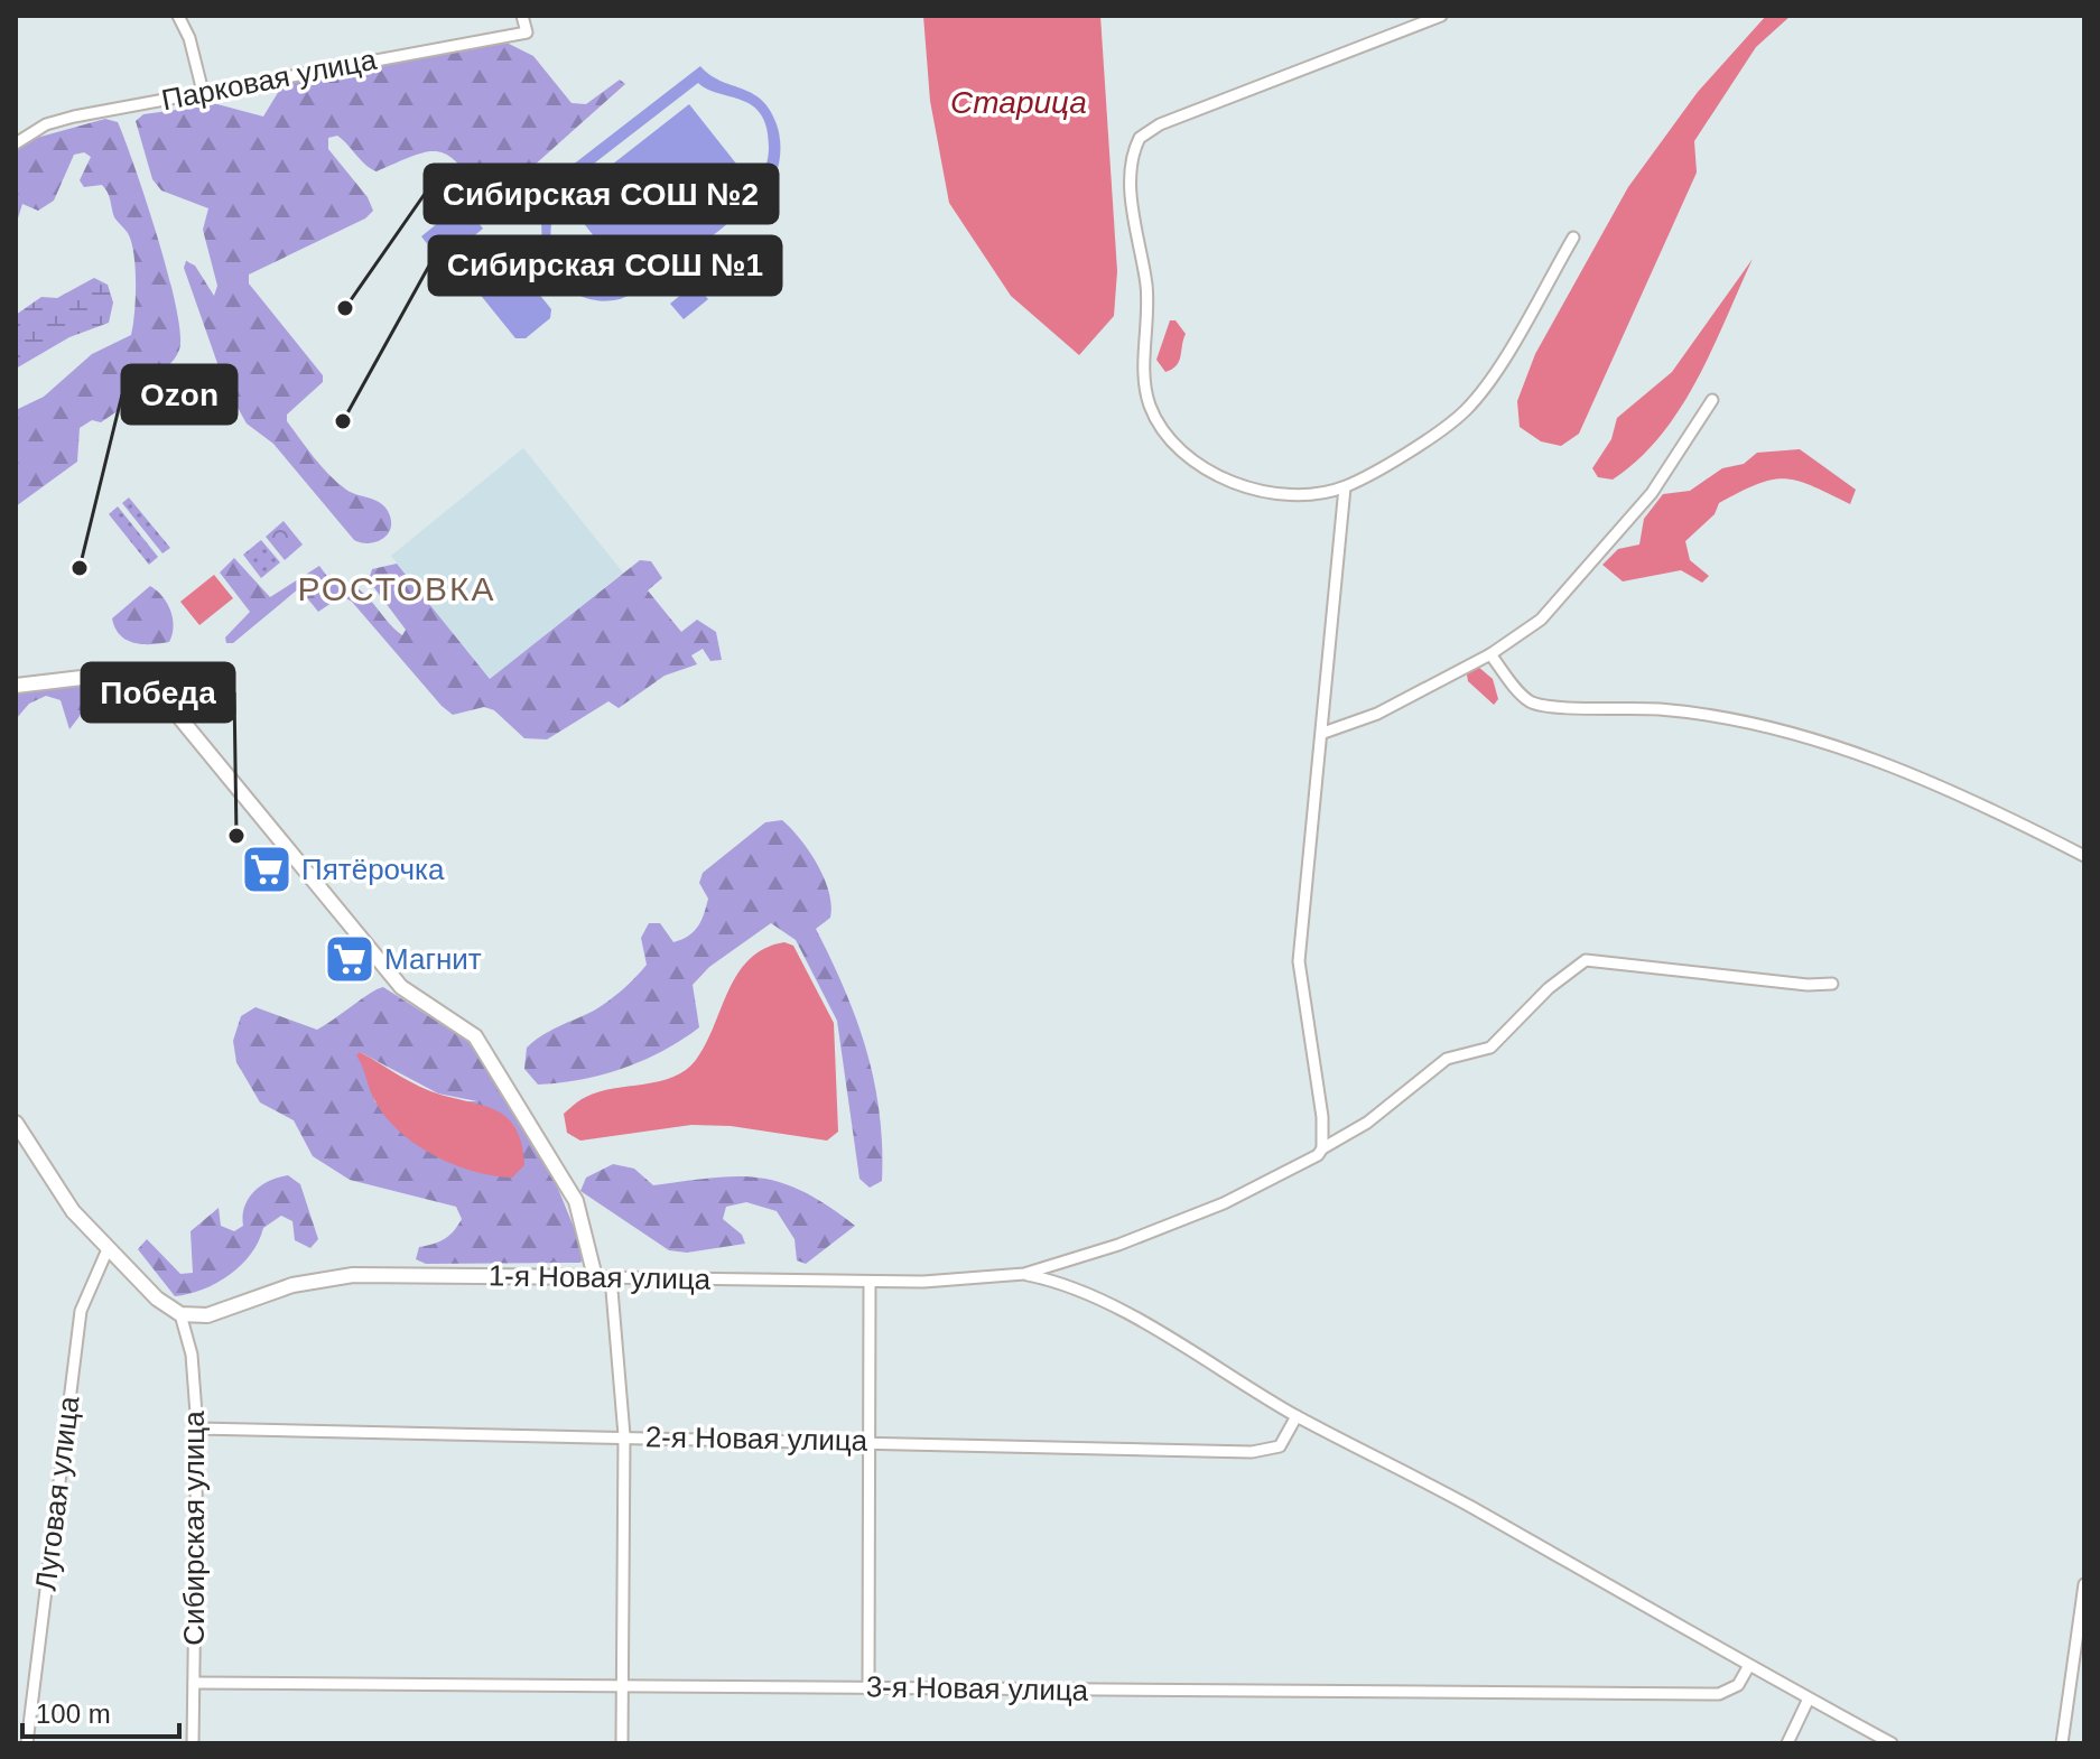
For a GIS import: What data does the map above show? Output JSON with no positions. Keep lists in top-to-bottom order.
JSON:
{
  "streets": {
    "street": [
      "Парковая улица",
      "1-я Новая улица",
      "2-я Новая улица",
      "Луговая улица",
      "Сибирская улица",
      "3-я Новая улица"
    ]
  },
  "crossings": [
    ["1-я Новая улица", "Сибирская улица"],
    ["2-я Новая улица", "Сибирская улица"],
    ["Сибирская улица", "3-я Новая улица"]
  ],
  "districts": ["РОСТОВКА"],
  "water": ["Старица"],
  "places": {
    "other": [
      "Сибирская СОШ №2",
      "Сибирская СОШ №1",
      "Ozon",
      "Победа"
    ],
    "supermarket": ["Пятёрочка", "Магнит"]
  },
  "scale_bar": "100 m"
}
